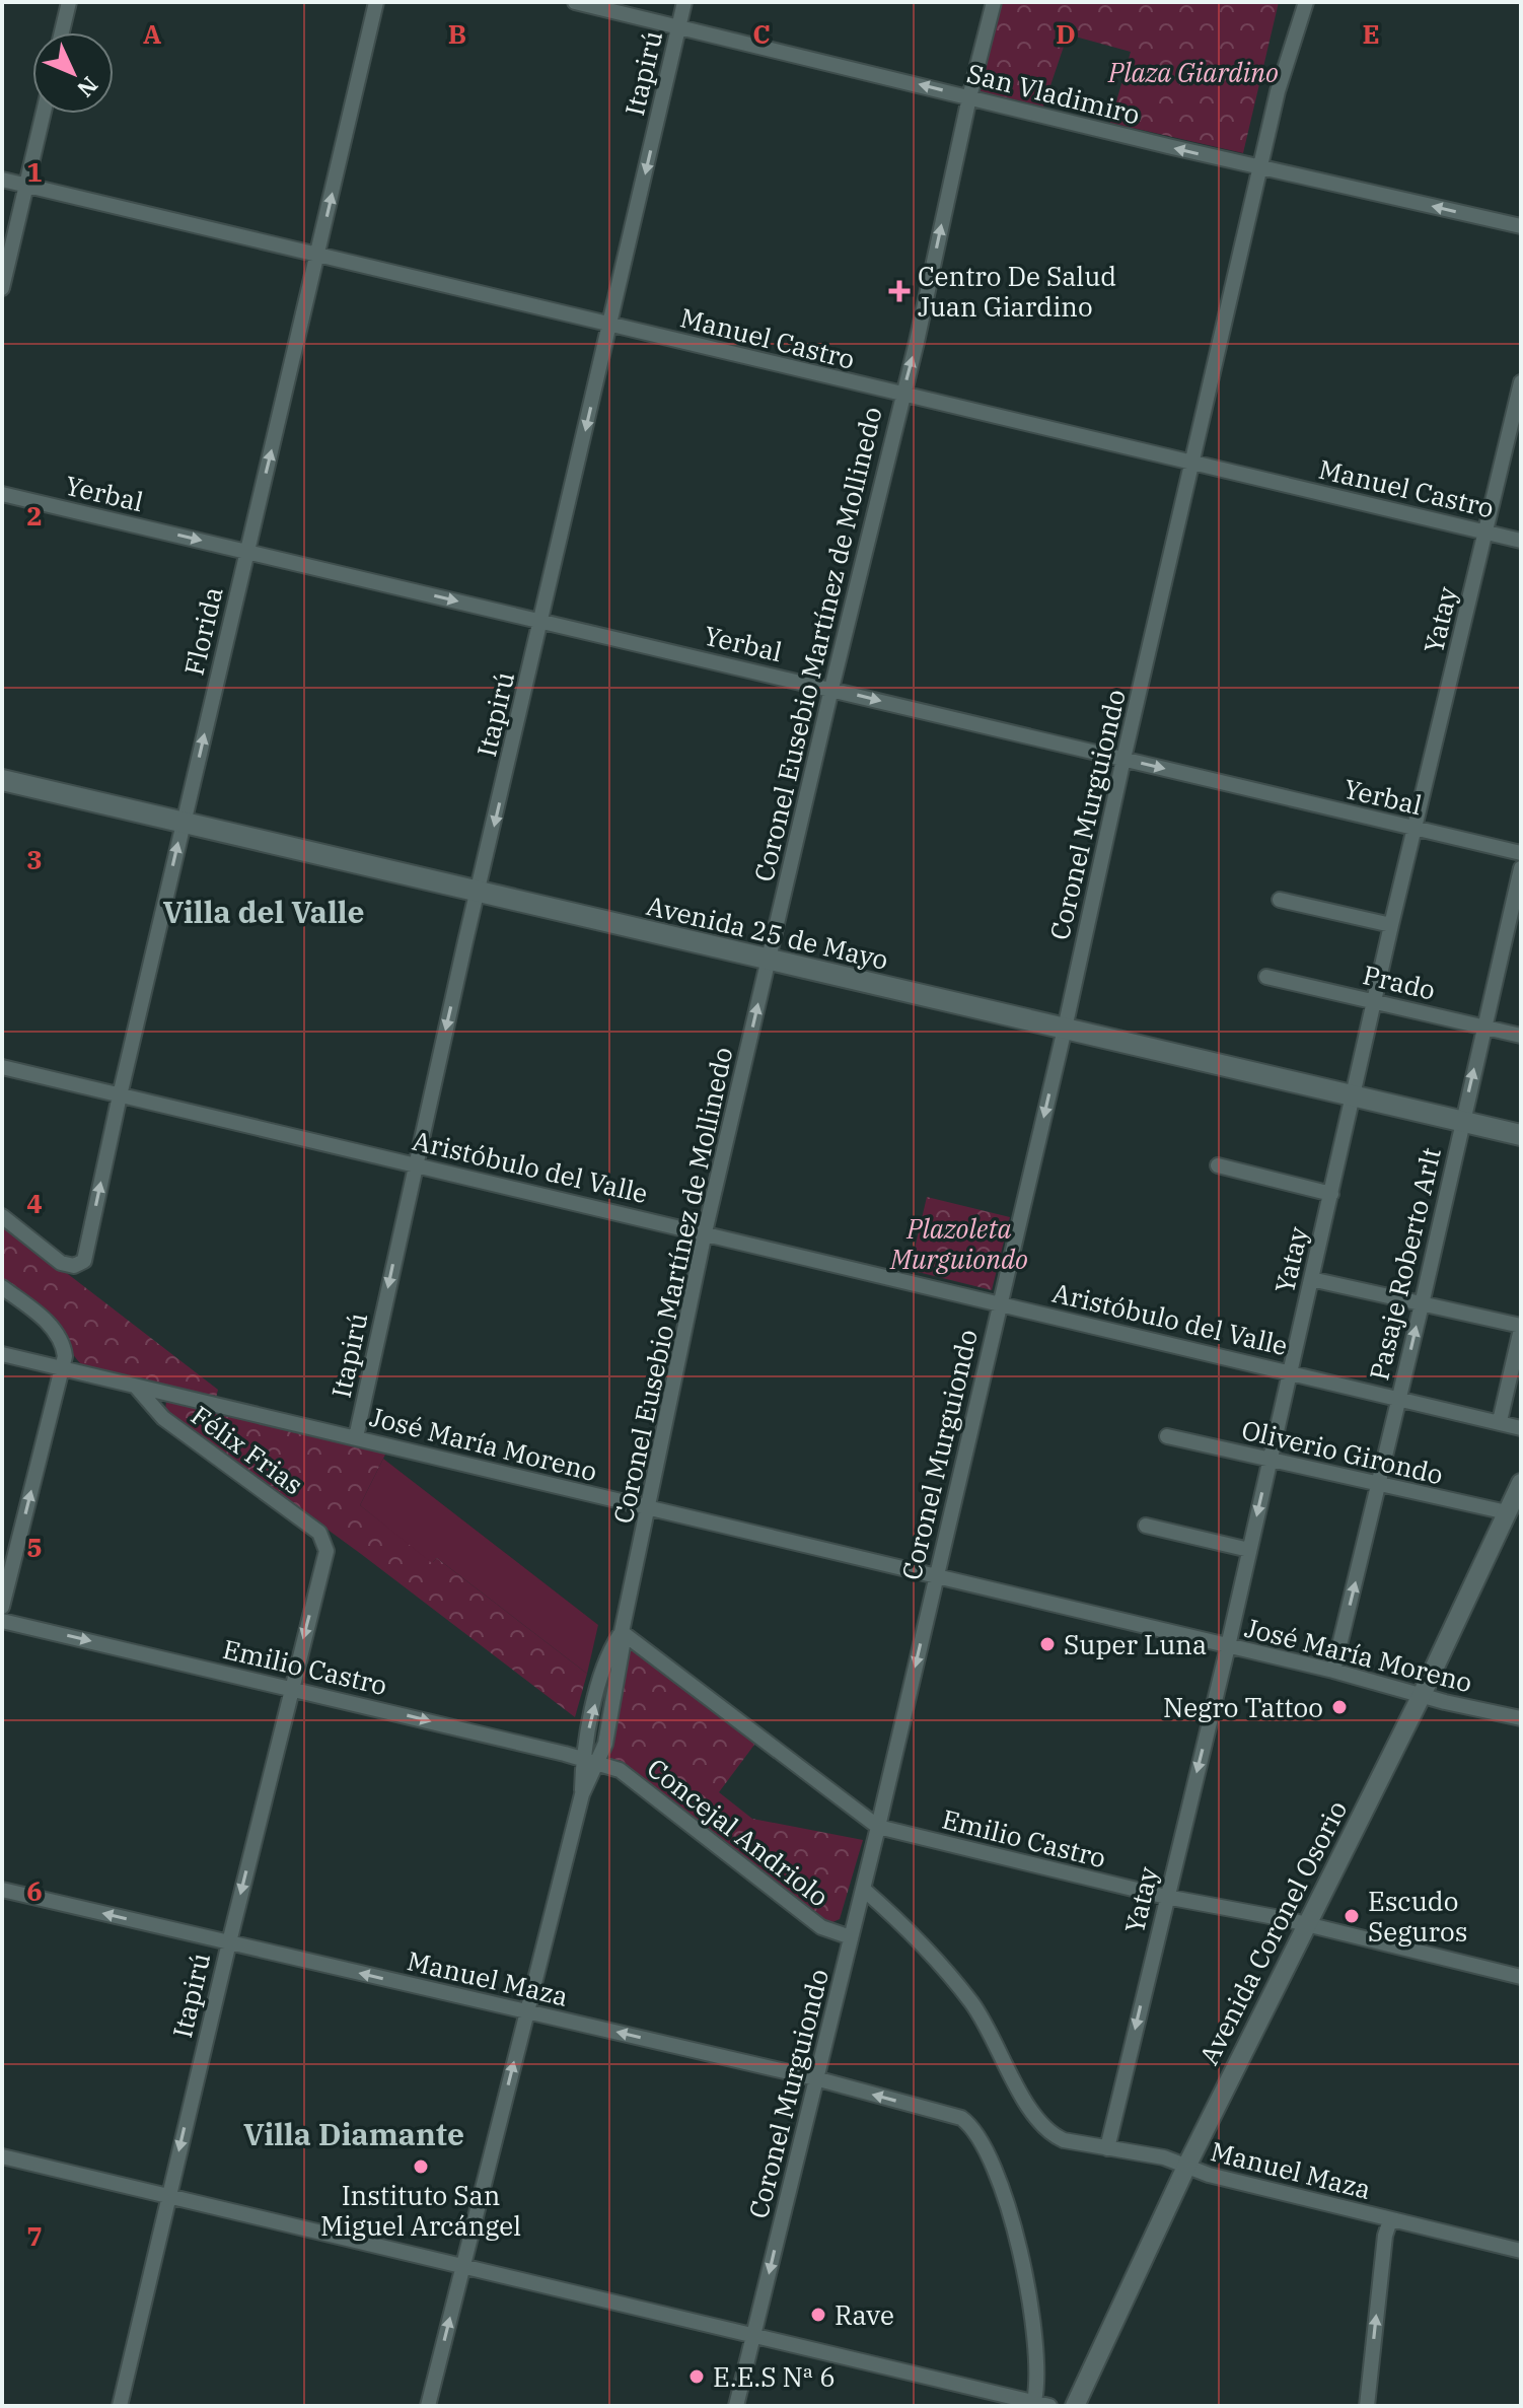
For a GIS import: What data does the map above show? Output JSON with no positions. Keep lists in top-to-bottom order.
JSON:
{
  "streets": {
    "main road": ["Avenida 25 de Mayo"],
    "street": [
      "Itapirú",
      "San Vladimiro",
      "Manuel Castro",
      "Yerbal",
      "Yatay",
      "Florida",
      "Coronel Eusebio Martínez de Mollinedo",
      "Coronel Murguiondo",
      "Prado",
      "Aristóbulo del Valle",
      "Pasaje Roberto Arlt",
      "José María Moreno",
      "Félix Frias",
      "Oliverio Girondo",
      "Emilio Castro",
      "Concejal Andriolo",
      "Avenida Coronel Osorio",
      "Manuel Maza"
    ]
  },
  "crossings": [
    ["Itapirú", "San Vladimiro"],
    ["Itapirú", "Manuel Castro"],
    ["Itapirú", "Yerbal"],
    ["Itapirú", "Avenida 25 de Mayo"],
    ["Itapirú", "Aristóbulo del Valle"],
    ["Itapirú", "José María Moreno"],
    ["Itapirú", "Félix Frias"],
    ["Itapirú", "Emilio Castro"],
    ["Itapirú", "Manuel Maza"],
    ["San Vladimiro", "Coronel Eusebio Martínez de Mollinedo"],
    ["Manuel Castro", "Yatay"],
    ["Manuel Castro", "Florida"],
    ["Manuel Castro", "Coronel Eusebio Martínez de Mollinedo"],
    ["Manuel Castro", "Coronel Murguiondo"],
    ["Yerbal", "Yatay"],
    ["Yerbal", "Florida"],
    ["Yerbal", "Coronel Eusebio Martínez de Mollinedo"],
    ["Yerbal", "Coronel Murguiondo"],
    ["Yatay", "Avenida 25 de Mayo"],
    ["Yatay", "Prado"],
    ["Yatay", "Aristóbulo del Valle"],
    ["Yatay", "José María Moreno"],
    ["Yatay", "Oliverio Girondo"],
    ["Yatay", "Emilio Castro"],
    ["Yatay", "Manuel Maza"],
    ["Florida", "Avenida 25 de Mayo"],
    ["Florida", "Aristóbulo del Valle"],
    ["Coronel Eusebio Martínez de Mollinedo", "Avenida 25 de Mayo"],
    ["Coronel Eusebio Martínez de Mollinedo", "Aristóbulo del Valle"],
    ["Coronel Eusebio Martínez de Mollinedo", "José María Moreno"],
    ["Coronel Eusebio Martínez de Mollinedo", "Emilio Castro"],
    ["Coronel Eusebio Martínez de Mollinedo", "Concejal Andriolo"],
    ["Coronel Eusebio Martínez de Mollinedo", "Manuel Maza"],
    ["Coronel Murguiondo", "Avenida 25 de Mayo"],
    ["Coronel Murguiondo", "Aristóbulo del Valle"],
    ["Coronel Murguiondo", "José María Moreno"],
    ["Coronel Murguiondo", "Emilio Castro"],
    ["Coronel Murguiondo", "Concejal Andriolo"],
    ["Coronel Murguiondo", "Manuel Maza"],
    ["Avenida 25 de Mayo", "Pasaje Roberto Arlt"],
    ["Prado", "Pasaje Roberto Arlt"],
    ["Aristóbulo del Valle", "Pasaje Roberto Arlt"],
    ["Pasaje Roberto Arlt", "José María Moreno"],
    ["Pasaje Roberto Arlt", "Oliverio Girondo"],
    ["José María Moreno", "Félix Frias"],
    ["José María Moreno", "Avenida Coronel Osorio"],
    ["Oliverio Girondo", "Avenida Coronel Osorio"],
    ["Emilio Castro", "Concejal Andriolo"],
    ["Emilio Castro", "Avenida Coronel Osorio"],
    ["Avenida Coronel Osorio", "Manuel Maza"]
  ],
  "one_way": [
    "Itapirú",
    "San Vladimiro",
    "Yerbal",
    "Florida",
    "Coronel Eusebio Martínez de Mollinedo",
    "Coronel Murguiondo",
    "Pasaje Roberto Arlt",
    "Emilio Castro"
  ],
  "districts": ["Villa del Valle", "Villa Diamante"],
  "parks": ["Plaza Giardino", "Plazoleta Murguiondo"],
  "places": {
    "health": ["Centro De Salud Juan Giardino"],
    "other": [
      "Super Luna",
      "Negro Tattoo",
      "Escudo Seguros",
      "Instituto San Miguel Arcángel",
      "Rave",
      "E.E.S Nª 6"
    ]
  },
  "north": "bottom right",
  "grid": {
    "columns": [
      "A",
      "B",
      "C",
      "D",
      "E"
    ],
    "rows": [
      "1",
      "2",
      "3",
      "4",
      "5",
      "6",
      "7"
    ]
  }
}
